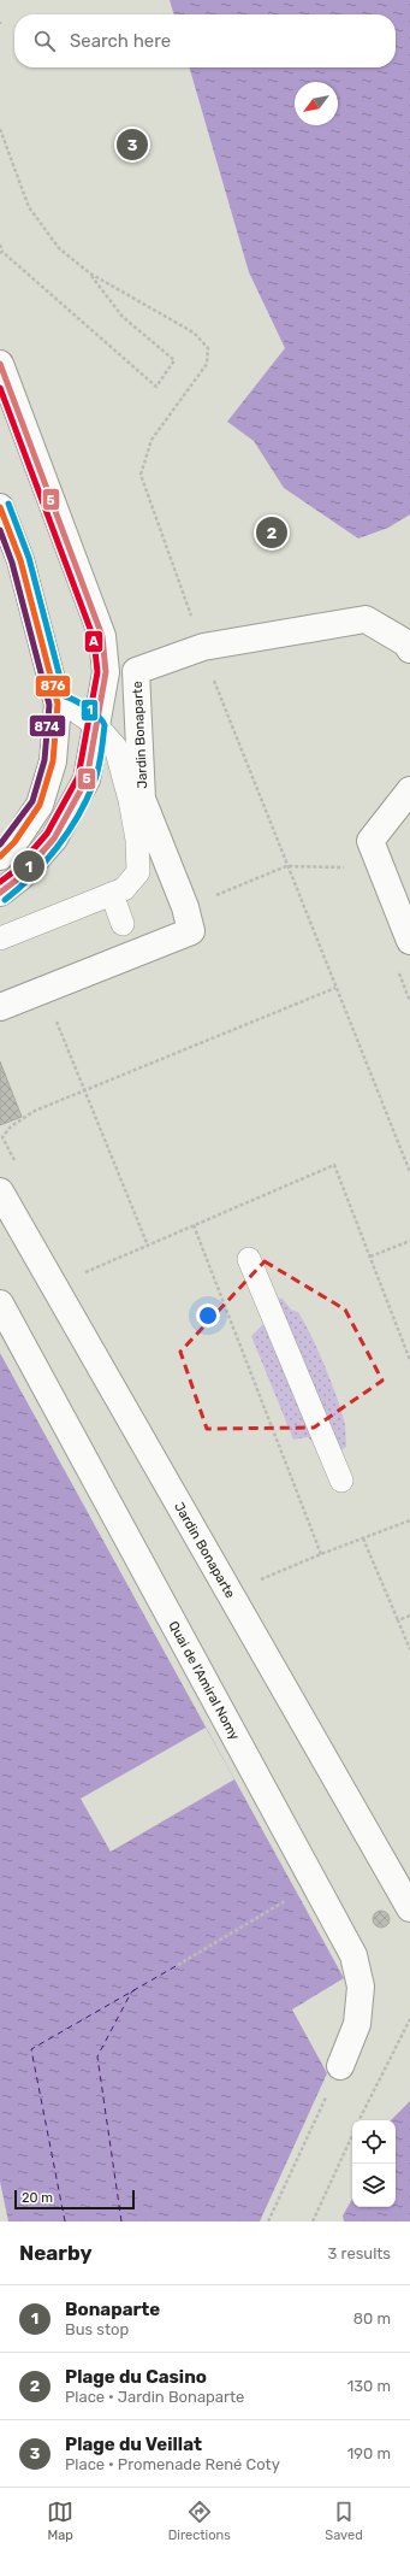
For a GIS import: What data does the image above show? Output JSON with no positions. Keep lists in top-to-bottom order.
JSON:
{
  "streets": {
    "street": ["Jardin Bonaparte", "Quai de l'Amiral Nomy"]
  },
  "lines": [
    "transit line 5",
    "transit line A",
    "transit line 1",
    "transit line 876",
    "transit line 874"
  ],
  "scale_bar": "20 m",
  "north": "bottom left",
  "page": {
    "search": "Search here",
    "pins": ["3", "2", "1"],
    "scale": "20 m",
    "heading": ["Nearby", "3 results"],
    "list": [
      {
        "mark": "1",
        "name": "Bonaparte",
        "note": "Bus stop",
        "value": "80 m"
      },
      {
        "mark": "2",
        "name": "Plage du Casino",
        "note": "Place · Jardin Bonaparte",
        "value": "130 m"
      },
      {
        "mark": "3",
        "name": "Plage du Veillat",
        "note": "Place · Promenade René Coty",
        "value": "190 m"
      }
    ],
    "nav": ["Map", "Directions", "Saved"]
  }
}
